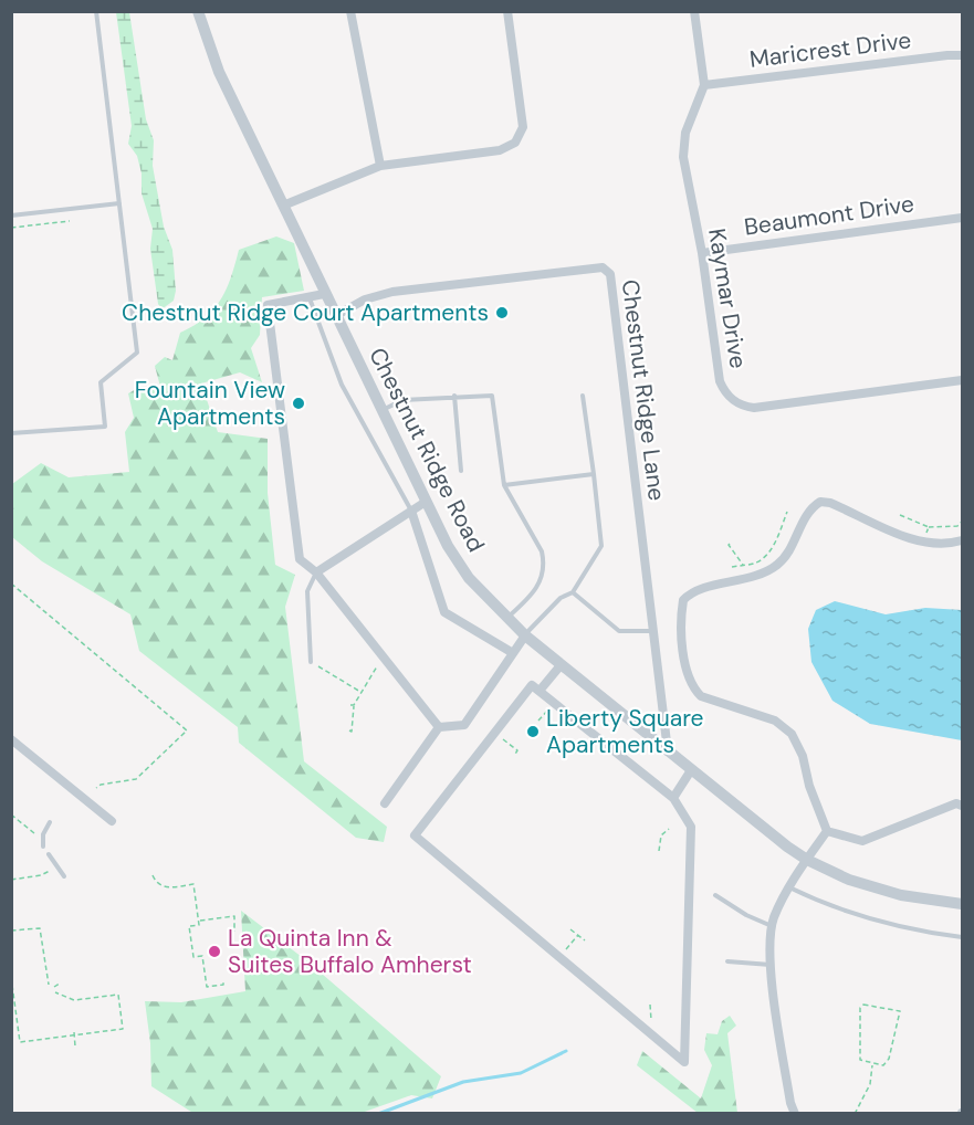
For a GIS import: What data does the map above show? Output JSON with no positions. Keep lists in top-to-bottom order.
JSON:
{
  "streets": {
    "street": [
      "Maricrest Drive",
      "Beaumont Drive",
      "Kaymar Drive",
      "Chestnut Ridge Lane",
      "Chestnut Ridge Road"
    ]
  },
  "crossings": [
    ["Maricrest Drive", "Kaymar Drive"],
    ["Beaumont Drive", "Kaymar Drive"],
    ["Chestnut Ridge Lane", "Chestnut Ridge Road"]
  ],
  "places": [
    "Chestnut Ridge Court Apartments",
    "Fountain View Apartments",
    "Liberty Square Apartments",
    "La Quinta Inn & Suites Buffalo Amherst"
  ]
}
